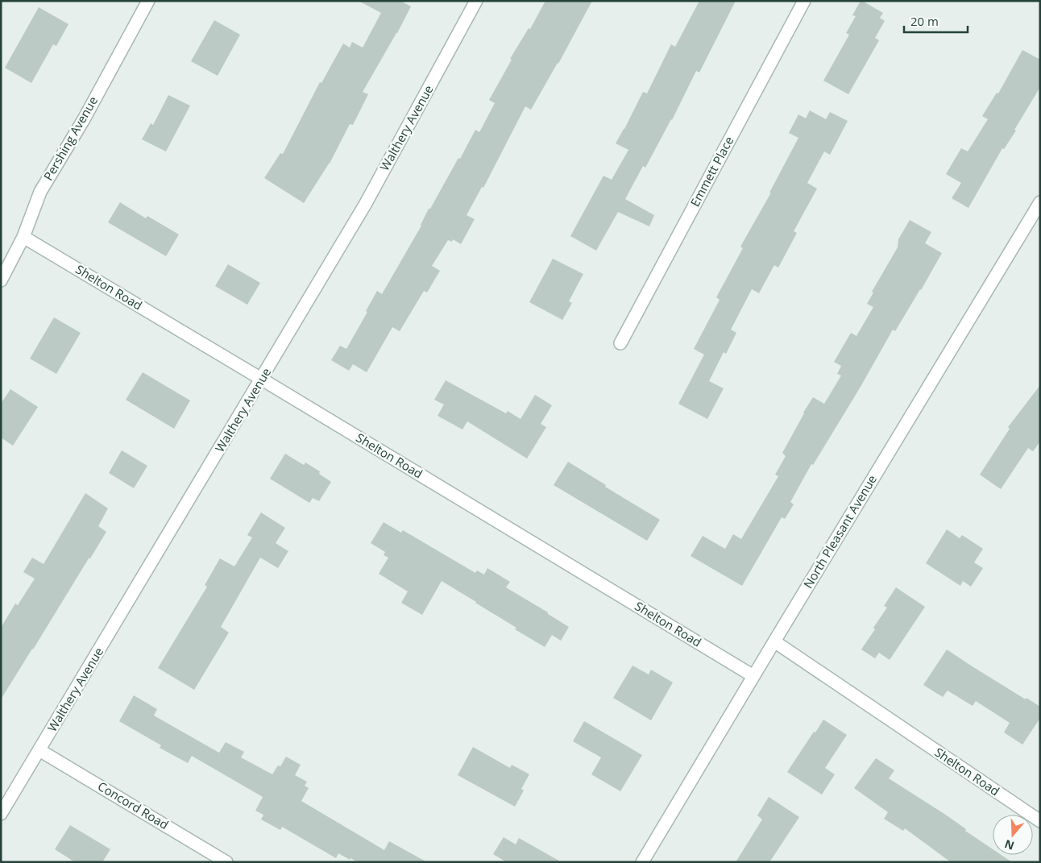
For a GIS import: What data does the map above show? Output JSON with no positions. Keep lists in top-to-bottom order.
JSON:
{
  "streets": {
    "street": [
      "Walthery Avenue",
      "Pershing Avenue",
      "Emmett Place",
      "Shelton Road",
      "North Pleasant Avenue",
      "Concord Road"
    ]
  },
  "crossings": [
    ["Walthery Avenue", "Shelton Road"],
    ["Walthery Avenue", "Concord Road"],
    ["Pershing Avenue", "Shelton Road"],
    ["Shelton Road", "North Pleasant Avenue"]
  ],
  "scale_bar": "20 m",
  "north": "bottom"
}
